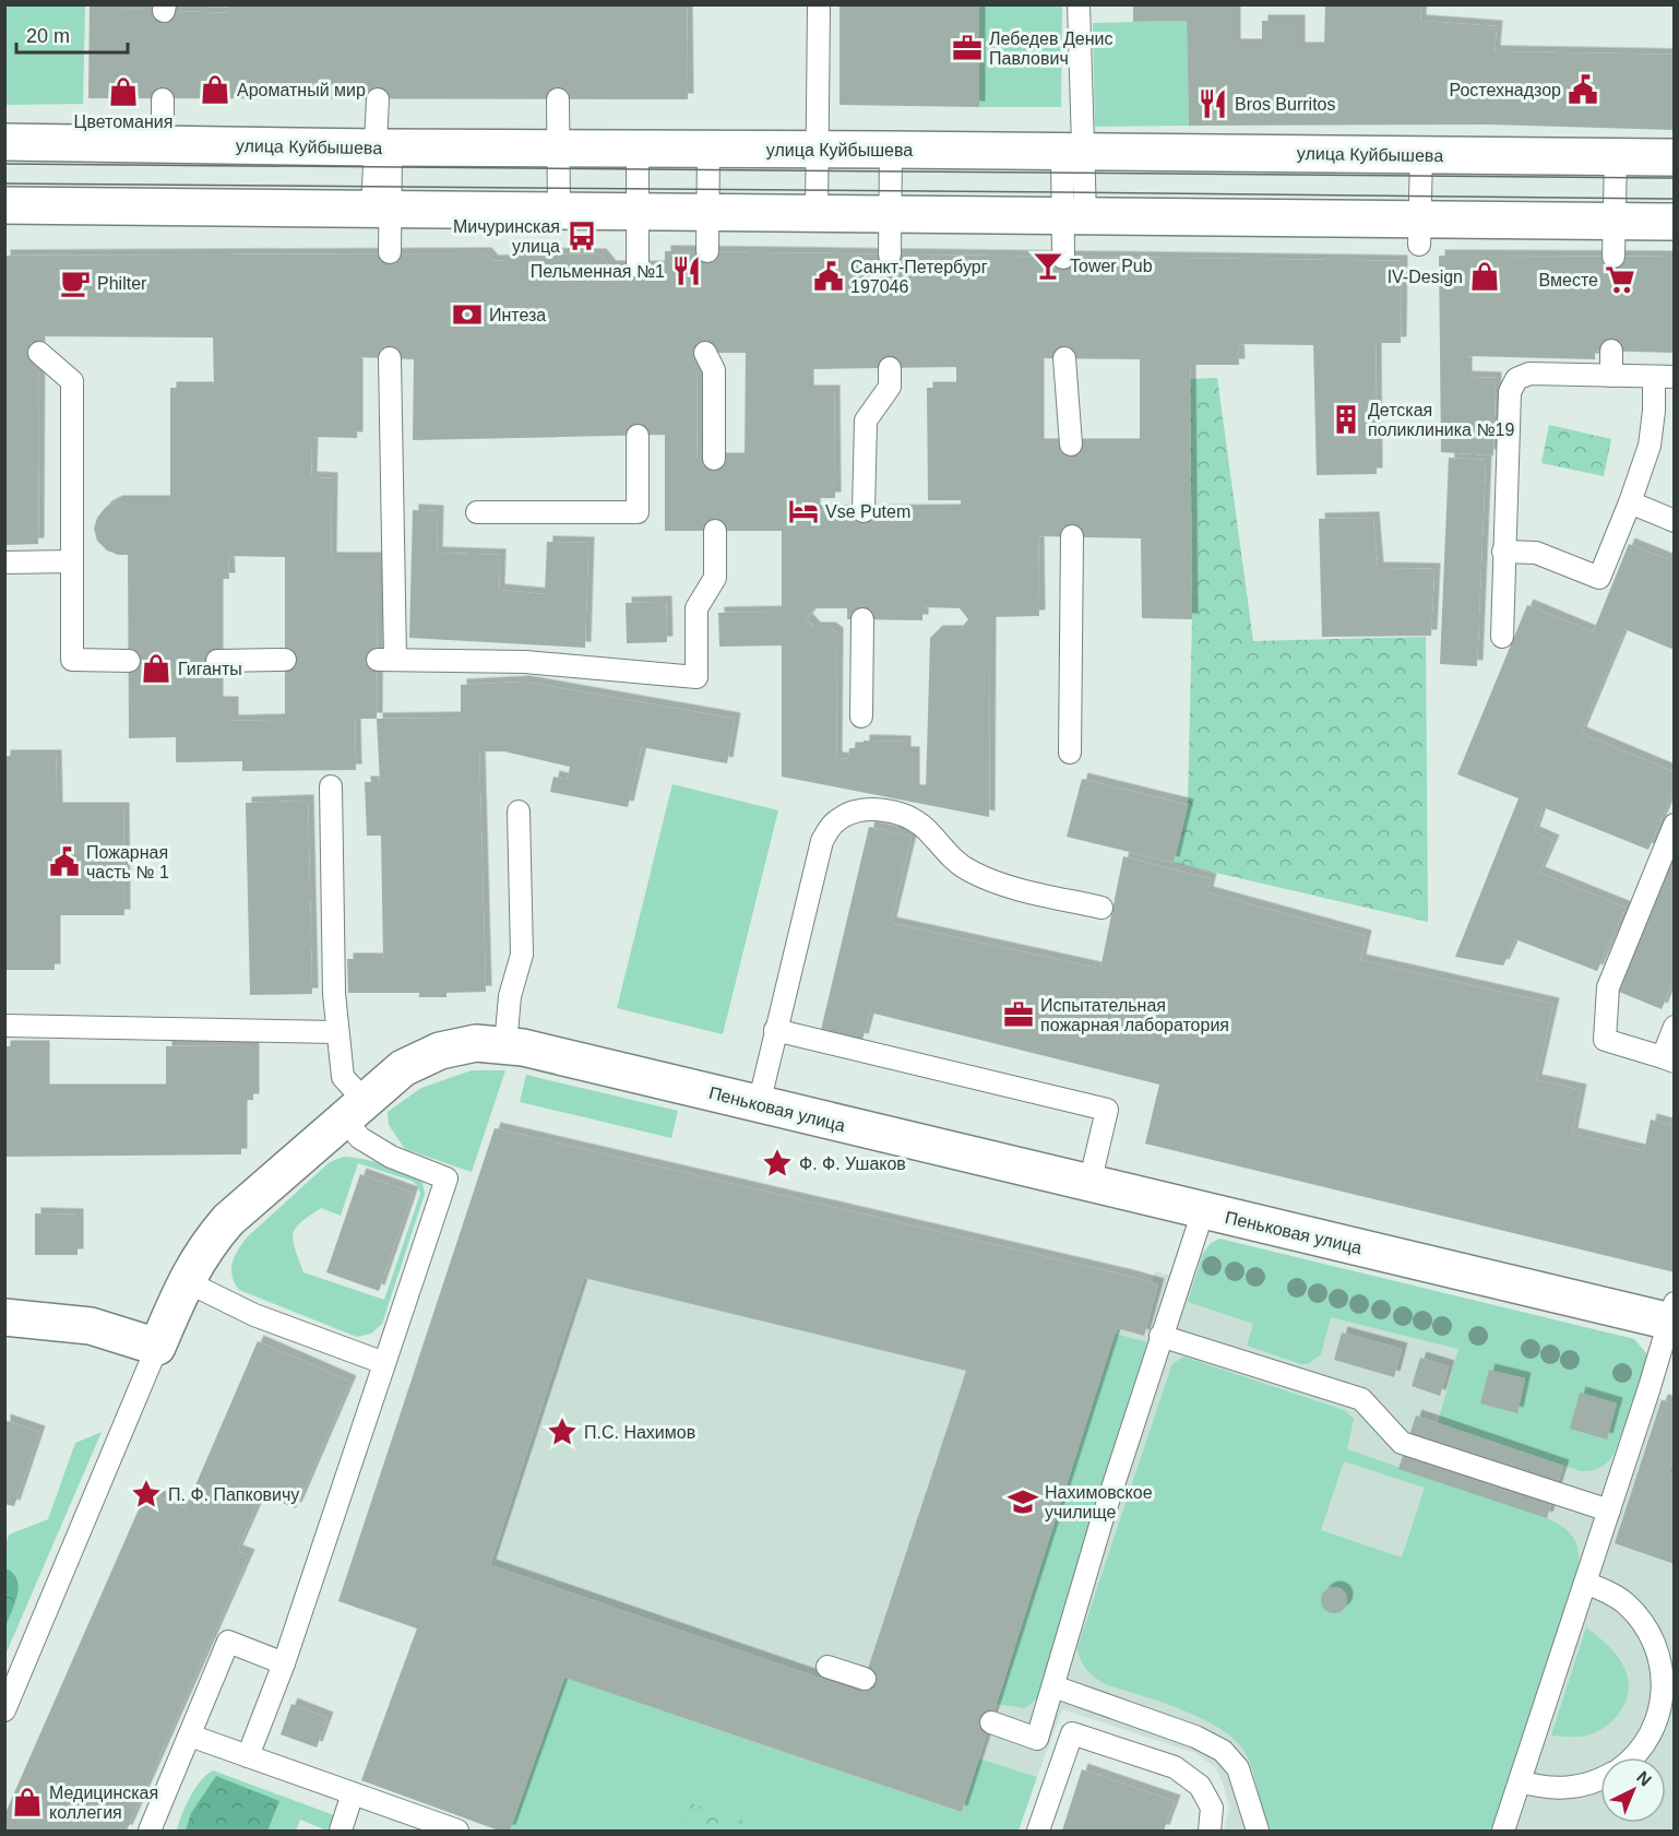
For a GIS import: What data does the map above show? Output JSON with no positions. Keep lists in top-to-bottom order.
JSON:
{
  "streets": {
    "main road": ["улица Куйбышева", "Пеньковая улица"]
  },
  "places": {
    "office": ["Лебедев Денис Павлович", "Испытательная пожарная лаборатория"],
    "shop": [
      "Ароматный мир",
      "Цветомания",
      "IV-Design",
      "Гиганты",
      "Медицинская коллегия"
    ],
    "public building": ["Ростехнадзор", "Санкт-Петербург 197046", "Пожарная часть № 1"],
    "restaurant": ["Bros Burritos", "Пельменная №1"],
    "bus stop": ["Мичуринская улица"],
    "bar": ["Tower Pub"],
    "supermarket": ["Вместе"],
    "cafe": ["Philter"],
    "bank": ["Интеза"],
    "building": ["Детская поликлиника №19"],
    "hotel": ["Vse Putem"],
    "place": ["Ф. Ф. Ушаков", "П.С. Нахимов", "П. Ф. Папковичу"],
    "school or university": ["Нахимовское училище"]
  },
  "scale_bar": "20 m",
  "north": "top right"
}
